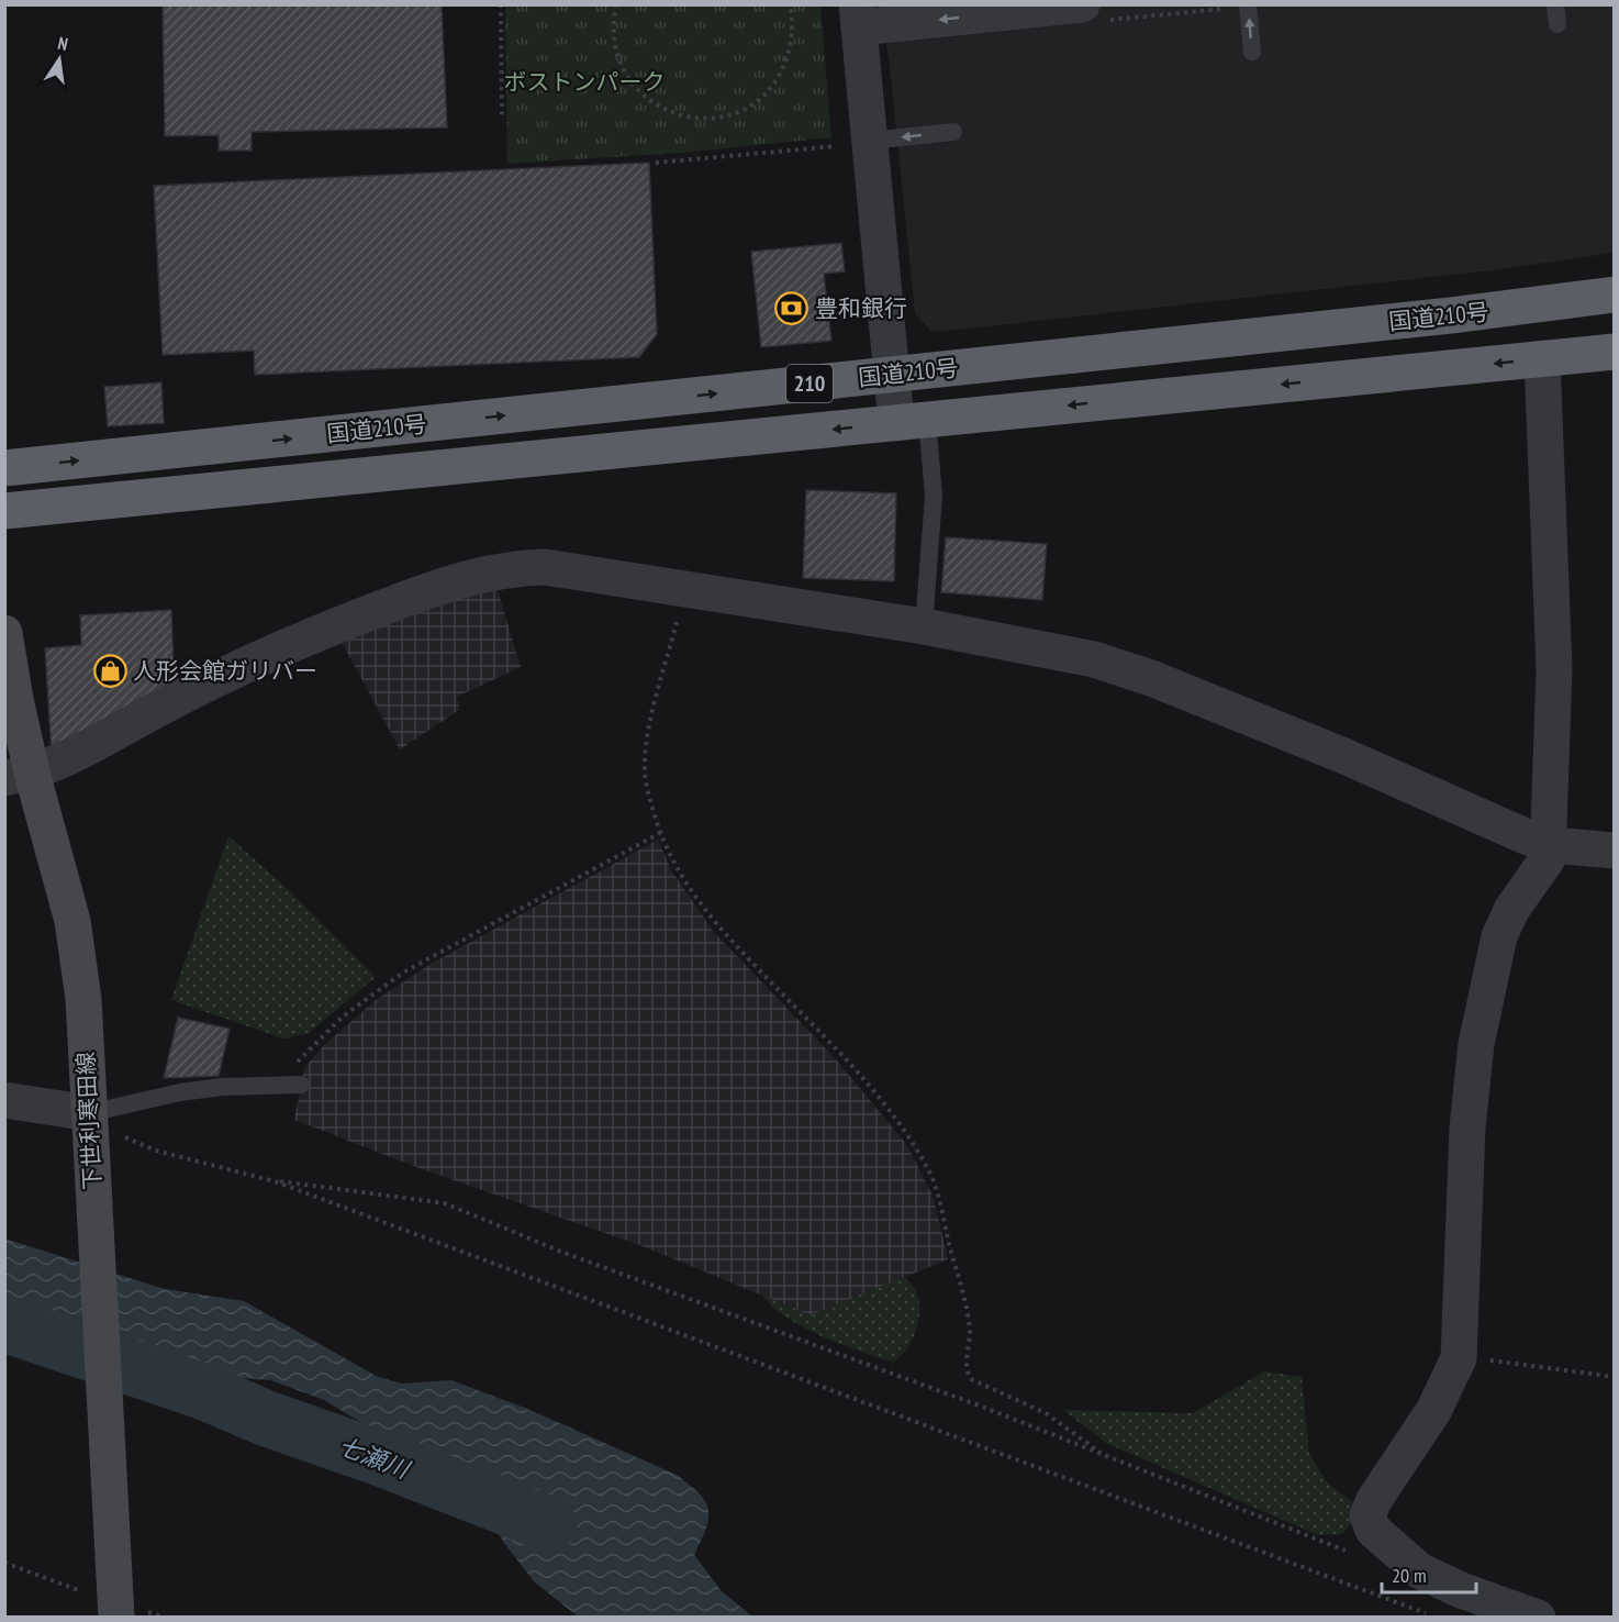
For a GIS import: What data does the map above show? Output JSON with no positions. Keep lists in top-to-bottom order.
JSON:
{
  "streets": {
    "highway": ["国道210号", "210"],
    "main road": ["下世利寒田線"]
  },
  "water": ["七瀬川"],
  "parks": ["ボストンパーク"],
  "places": {
    "bank": ["豊和銀行"],
    "shop": ["人形会館ガリバー"]
  },
  "scale_bar": "20 m",
  "north": "top"
}
